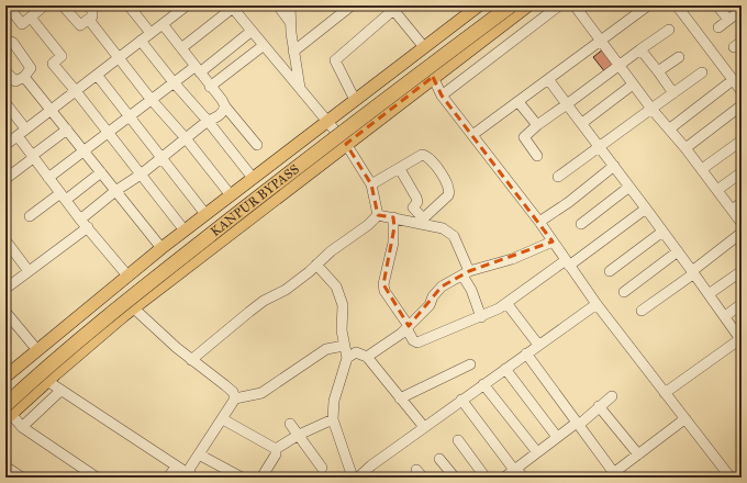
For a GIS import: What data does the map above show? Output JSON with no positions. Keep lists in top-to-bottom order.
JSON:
{
  "streets": {
    "highway": ["KANPUR BYPASS"]
  }
}
